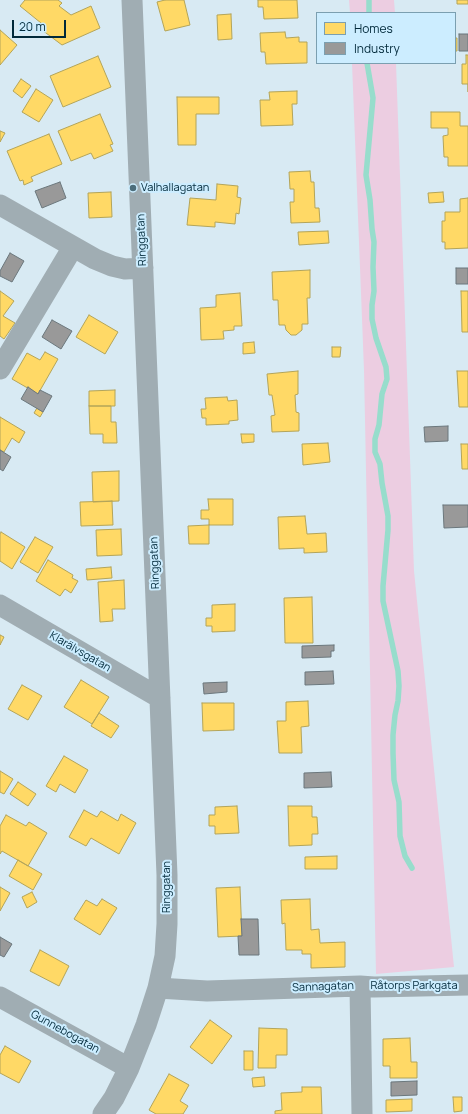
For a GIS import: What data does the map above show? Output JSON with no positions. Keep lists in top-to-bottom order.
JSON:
{
  "streets": {
    "street": [
      "Ringgatan",
      "Klarälvsgatan",
      "Råtorps Parkgata",
      "Sannagatan",
      "Gunnebogatan"
    ]
  },
  "crossings": [
    ["Ringgatan", "Klarälvsgatan"],
    ["Ringgatan", "Sannagatan"],
    ["Ringgatan", "Gunnebogatan"],
    ["Råtorps Parkgata", "Sannagatan"]
  ],
  "places": ["Valhallagatan"],
  "legend": ["Homes", "Industry"],
  "scale_bar": "20 m"
}
